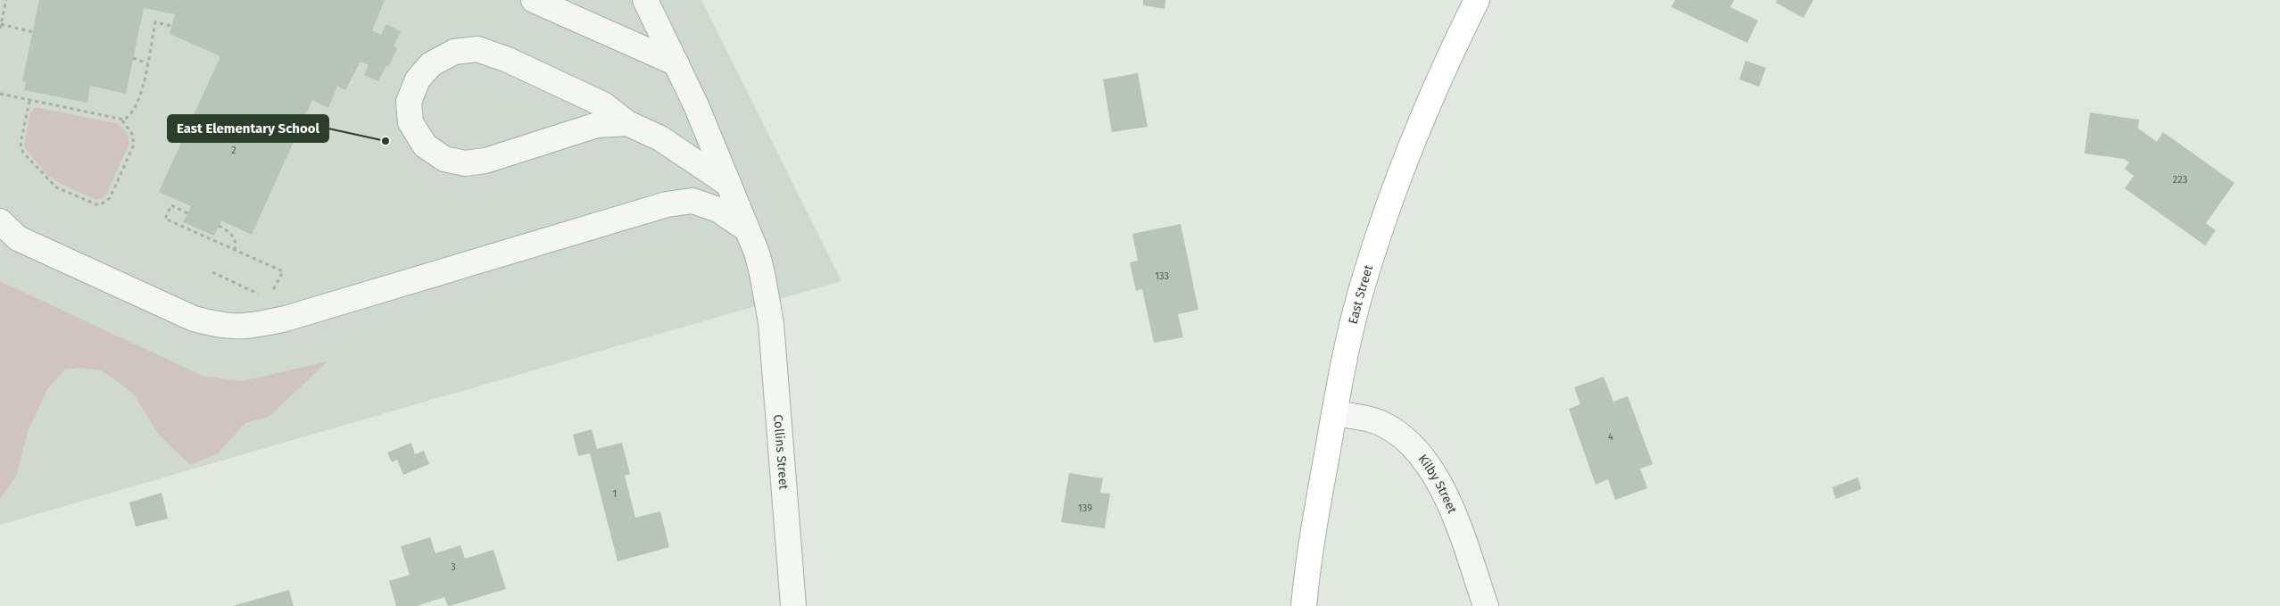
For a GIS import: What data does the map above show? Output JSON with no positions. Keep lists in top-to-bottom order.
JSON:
{
  "streets": {
    "main road": ["East Street"],
    "street": ["Collins Street", "Kilby Street"]
  },
  "crossings": [
    ["East Street", "Kilby Street"]
  ],
  "places": ["East Elementary School"],
  "house_numbers": [
    "2",
    "223",
    "133",
    "4",
    "1",
    "139",
    "3"
  ]
}
